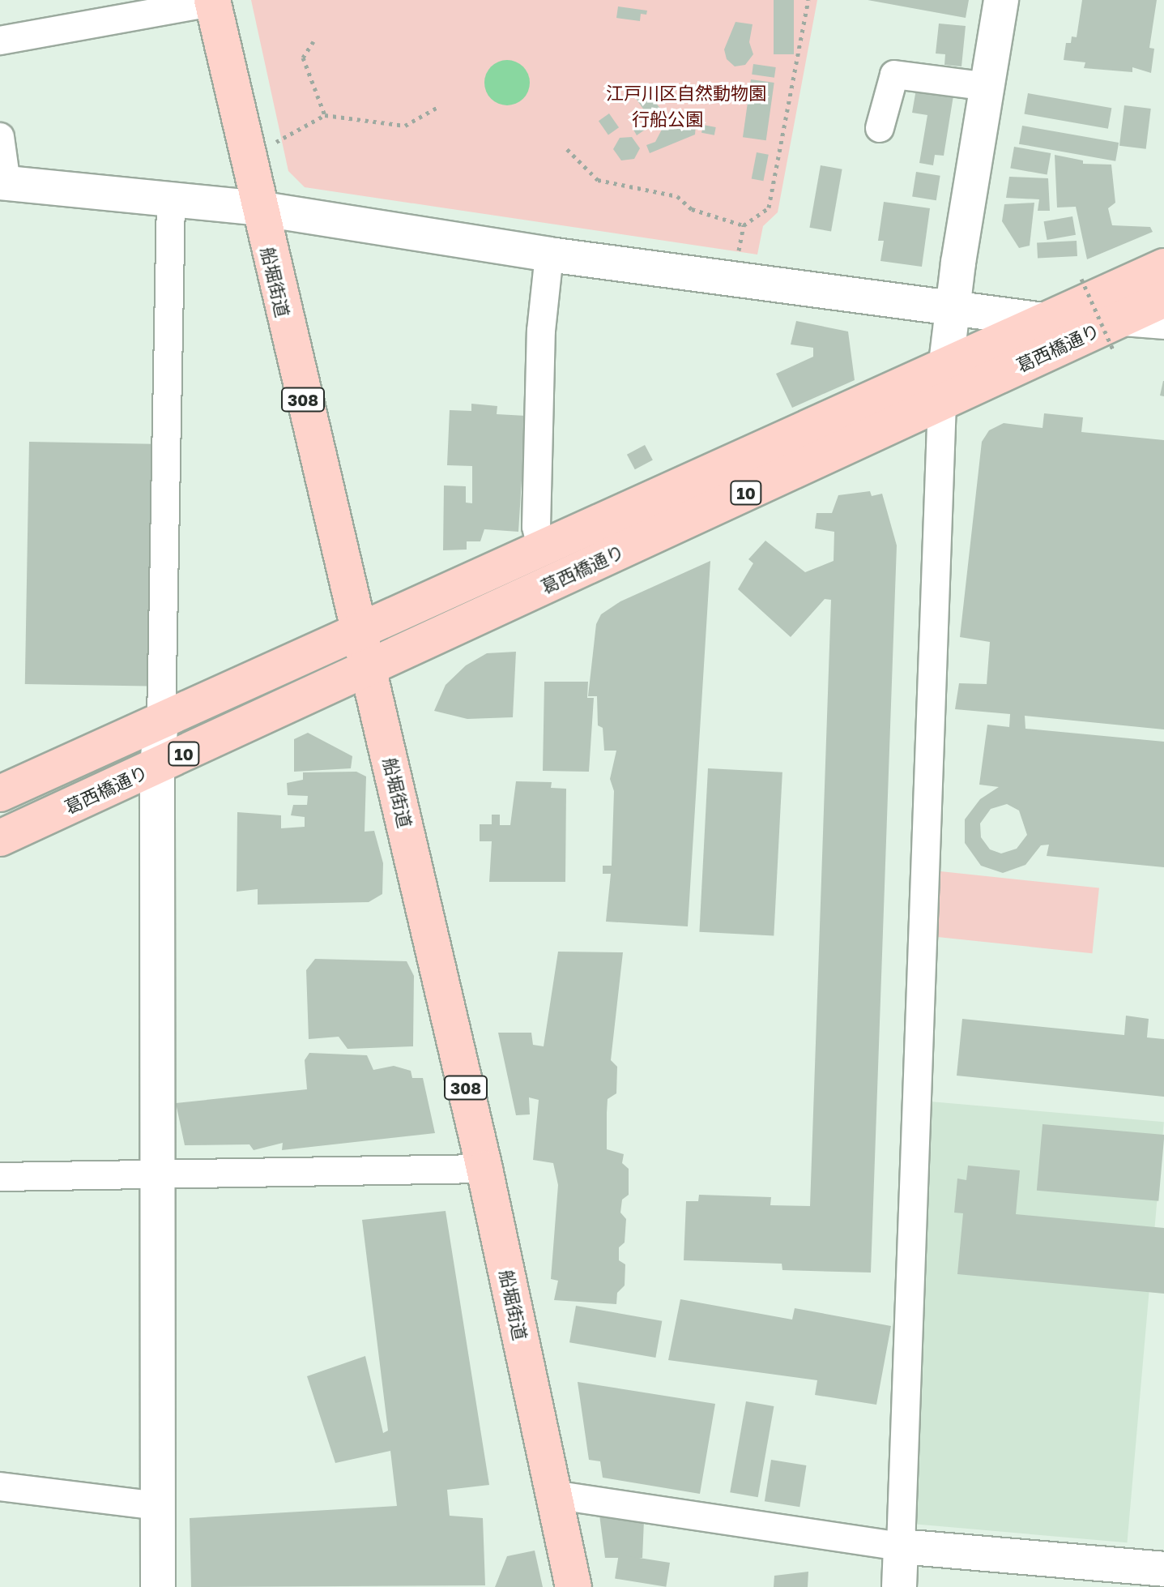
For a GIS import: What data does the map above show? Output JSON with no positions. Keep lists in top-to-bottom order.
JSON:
{
  "streets": {
    "main road": [
      "船堀街道",
      "葛西橋通り",
      "308",
      "10"
    ]
  },
  "crossings": [
    ["船堀街道", "葛西橋通り"]
  ],
  "parks": ["江戸川区自然動物園", "行船公園"]
}
